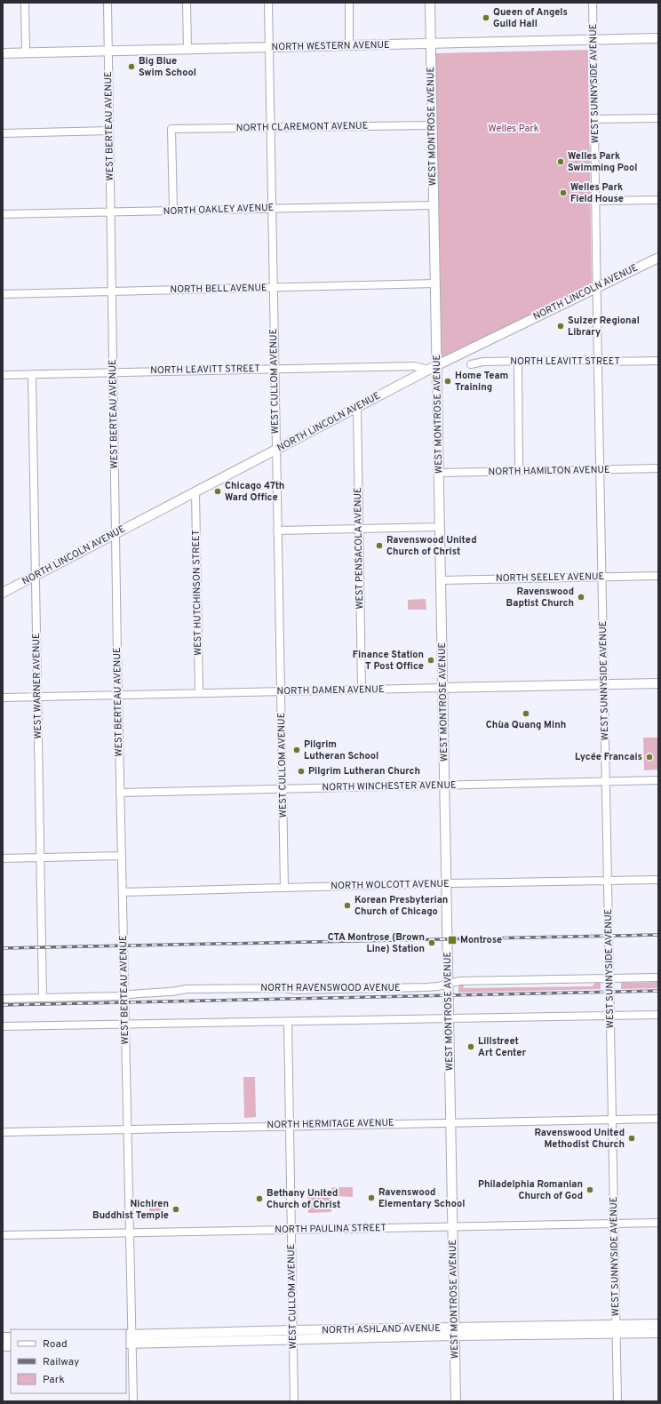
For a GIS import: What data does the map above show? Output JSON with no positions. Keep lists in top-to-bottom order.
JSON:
{
  "streets": {
    "main road": [
      "NORTH WESTERN AVENUE",
      "WEST MONTROSE AVENUE",
      "NORTH LINCOLN AVENUE",
      "NORTH DAMEN AVENUE",
      "NORTH ASHLAND AVENUE"
    ],
    "street": [
      "WEST SUNNYSIDE AVENUE",
      "WEST BERTEAU AVENUE",
      "NORTH CLAREMONT AVENUE",
      "NORTH OAKLEY AVENUE",
      "NORTH BELL AVENUE",
      "NORTH LEAVITT STREET",
      "WEST CULLOM AVENUE",
      "NORTH HAMILTON AVENUE",
      "WEST PENSACOLA AVENUE",
      "NORTH SEELEY AVENUE",
      "WEST HUTCHINSON STREET",
      "WEST WARNER AVENUE",
      "NORTH WINCHESTER AVENUE",
      "NORTH WOLCOTT AVENUE",
      "NORTH RAVENSWOOD AVENUE",
      "NORTH HERMITAGE AVENUE",
      "NORTH PAULINA STREET"
    ]
  },
  "crossings": [
    ["NORTH WESTERN AVENUE", "WEST SUNNYSIDE AVENUE"],
    ["NORTH WESTERN AVENUE", "WEST BERTEAU AVENUE"],
    ["NORTH WESTERN AVENUE", "WEST MONTROSE AVENUE"],
    ["NORTH WESTERN AVENUE", "WEST CULLOM AVENUE"],
    ["WEST SUNNYSIDE AVENUE", "NORTH LINCOLN AVENUE"],
    ["WEST SUNNYSIDE AVENUE", "NORTH LEAVITT STREET"],
    ["WEST SUNNYSIDE AVENUE", "NORTH HAMILTON AVENUE"],
    ["WEST SUNNYSIDE AVENUE", "NORTH SEELEY AVENUE"],
    ["WEST SUNNYSIDE AVENUE", "NORTH DAMEN AVENUE"],
    ["WEST SUNNYSIDE AVENUE", "NORTH WINCHESTER AVENUE"],
    ["WEST SUNNYSIDE AVENUE", "NORTH WOLCOTT AVENUE"],
    ["WEST SUNNYSIDE AVENUE", "NORTH RAVENSWOOD AVENUE"],
    ["WEST SUNNYSIDE AVENUE", "NORTH HERMITAGE AVENUE"],
    ["WEST SUNNYSIDE AVENUE", "NORTH PAULINA STREET"],
    ["WEST SUNNYSIDE AVENUE", "NORTH ASHLAND AVENUE"],
    ["WEST BERTEAU AVENUE", "NORTH OAKLEY AVENUE"],
    ["WEST BERTEAU AVENUE", "NORTH BELL AVENUE"],
    ["WEST BERTEAU AVENUE", "NORTH LINCOLN AVENUE"],
    ["WEST BERTEAU AVENUE", "NORTH LEAVITT STREET"],
    ["WEST BERTEAU AVENUE", "NORTH DAMEN AVENUE"],
    ["WEST BERTEAU AVENUE", "NORTH WINCHESTER AVENUE"],
    ["WEST BERTEAU AVENUE", "NORTH WOLCOTT AVENUE"],
    ["WEST BERTEAU AVENUE", "NORTH RAVENSWOOD AVENUE"],
    ["WEST BERTEAU AVENUE", "NORTH HERMITAGE AVENUE"],
    ["WEST BERTEAU AVENUE", "NORTH PAULINA STREET"],
    ["WEST BERTEAU AVENUE", "NORTH ASHLAND AVENUE"],
    ["WEST MONTROSE AVENUE", "NORTH CLAREMONT AVENUE"],
    ["WEST MONTROSE AVENUE", "NORTH OAKLEY AVENUE"],
    ["WEST MONTROSE AVENUE", "NORTH BELL AVENUE"],
    ["WEST MONTROSE AVENUE", "NORTH LINCOLN AVENUE"],
    ["WEST MONTROSE AVENUE", "NORTH LEAVITT STREET"],
    ["WEST MONTROSE AVENUE", "NORTH HAMILTON AVENUE"],
    ["WEST MONTROSE AVENUE", "NORTH SEELEY AVENUE"],
    ["WEST MONTROSE AVENUE", "NORTH DAMEN AVENUE"],
    ["WEST MONTROSE AVENUE", "NORTH WINCHESTER AVENUE"],
    ["WEST MONTROSE AVENUE", "NORTH WOLCOTT AVENUE"],
    ["WEST MONTROSE AVENUE", "NORTH RAVENSWOOD AVENUE"],
    ["WEST MONTROSE AVENUE", "NORTH HERMITAGE AVENUE"],
    ["WEST MONTROSE AVENUE", "NORTH PAULINA STREET"],
    ["WEST MONTROSE AVENUE", "NORTH ASHLAND AVENUE"],
    ["NORTH CLAREMONT AVENUE", "NORTH OAKLEY AVENUE"],
    ["NORTH CLAREMONT AVENUE", "WEST CULLOM AVENUE"],
    ["NORTH OAKLEY AVENUE", "WEST CULLOM AVENUE"],
    ["NORTH BELL AVENUE", "WEST CULLOM AVENUE"],
    ["NORTH LINCOLN AVENUE", "NORTH LEAVITT STREET"],
    ["NORTH LINCOLN AVENUE", "WEST CULLOM AVENUE"],
    ["NORTH LINCOLN AVENUE", "WEST PENSACOLA AVENUE"],
    ["NORTH LINCOLN AVENUE", "WEST HUTCHINSON STREET"],
    ["NORTH LINCOLN AVENUE", "WEST WARNER AVENUE"],
    ["NORTH LEAVITT STREET", "WEST CULLOM AVENUE"],
    ["NORTH LEAVITT STREET", "WEST WARNER AVENUE"],
    ["WEST CULLOM AVENUE", "NORTH DAMEN AVENUE"],
    ["WEST CULLOM AVENUE", "NORTH WINCHESTER AVENUE"],
    ["WEST CULLOM AVENUE", "NORTH WOLCOTT AVENUE"],
    ["WEST CULLOM AVENUE", "NORTH HERMITAGE AVENUE"],
    ["WEST CULLOM AVENUE", "NORTH PAULINA STREET"],
    ["WEST CULLOM AVENUE", "NORTH ASHLAND AVENUE"],
    ["WEST PENSACOLA AVENUE", "NORTH DAMEN AVENUE"],
    ["WEST HUTCHINSON STREET", "NORTH DAMEN AVENUE"],
    ["WEST WARNER AVENUE", "NORTH DAMEN AVENUE"],
    ["WEST WARNER AVENUE", "NORTH RAVENSWOOD AVENUE"]
  ],
  "parks": ["Welles Park"],
  "places": {
    "other": [
      "Queen of Angels Guild Hall",
      "Big Blue Swim School",
      "Welles Park Swimming Pool",
      "Welles Park Field House",
      "Sulzer Regional Library",
      "Home Team Training",
      "Chicago 47th Ward Office",
      "Ravenswood United Church of Christ",
      "Ravenswood Baptist Church",
      "Finance Station T Post Office",
      "Chùa Quang Minh",
      "Pilgrim Lutheran School",
      "Lycée Francais",
      "Pilgrim Lutheran Church",
      "Korean Presbyterian Church of Chicago",
      "CTA Montrose (Brown Line) Station",
      "Lillstreet Art Center",
      "Ravenswood United Methodist Church",
      "Philadelphia Romanian Church of God",
      "Ravenswood Elementary School",
      "Bethany United Church of Christ",
      "Nichiren Buddhist Temple"
    ],
    "transit": ["Montrose"]
  },
  "legend": ["Road", "Railway", "Park"]
}
